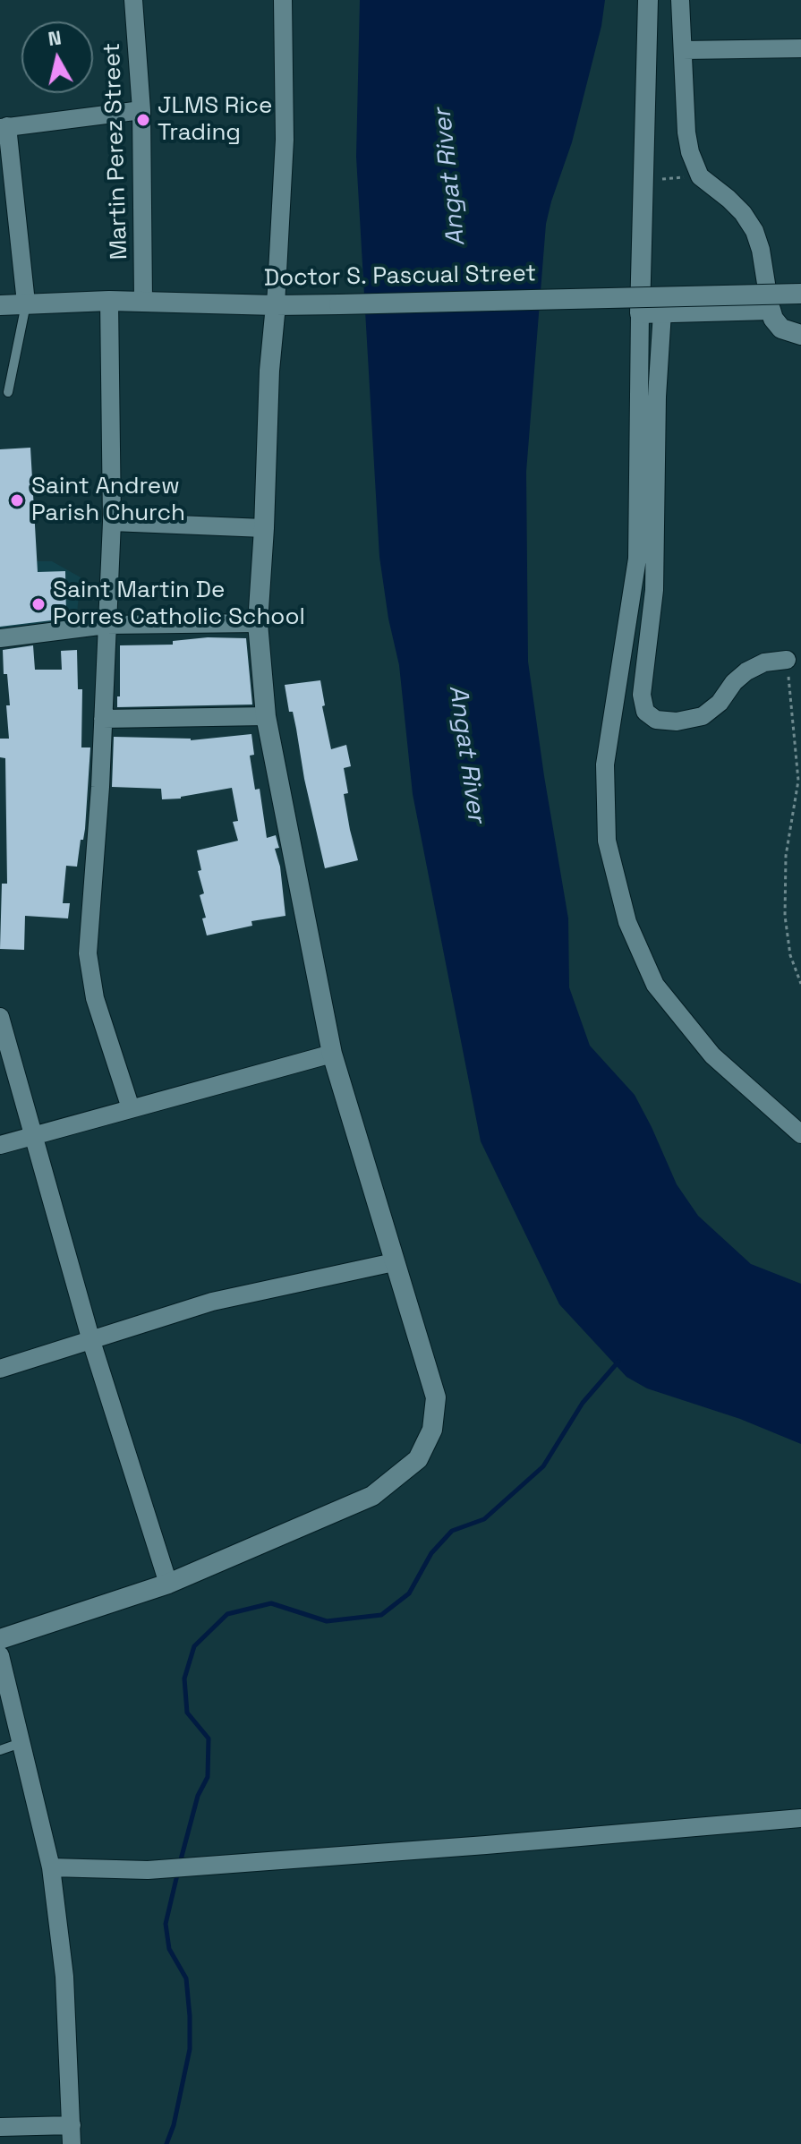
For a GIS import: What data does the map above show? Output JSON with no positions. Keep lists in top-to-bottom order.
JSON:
{
  "streets": {
    "street": ["Martin Perez Street", "Doctor S. Pascual Street"]
  },
  "crossings": [
    ["Martin Perez Street", "Doctor S. Pascual Street"]
  ],
  "water": ["Angat River"],
  "places": ["JLMS Rice Trading", "Saint Andrew Parish Church", "Saint Martin De Porres Catholic School"],
  "north": "top"
}
